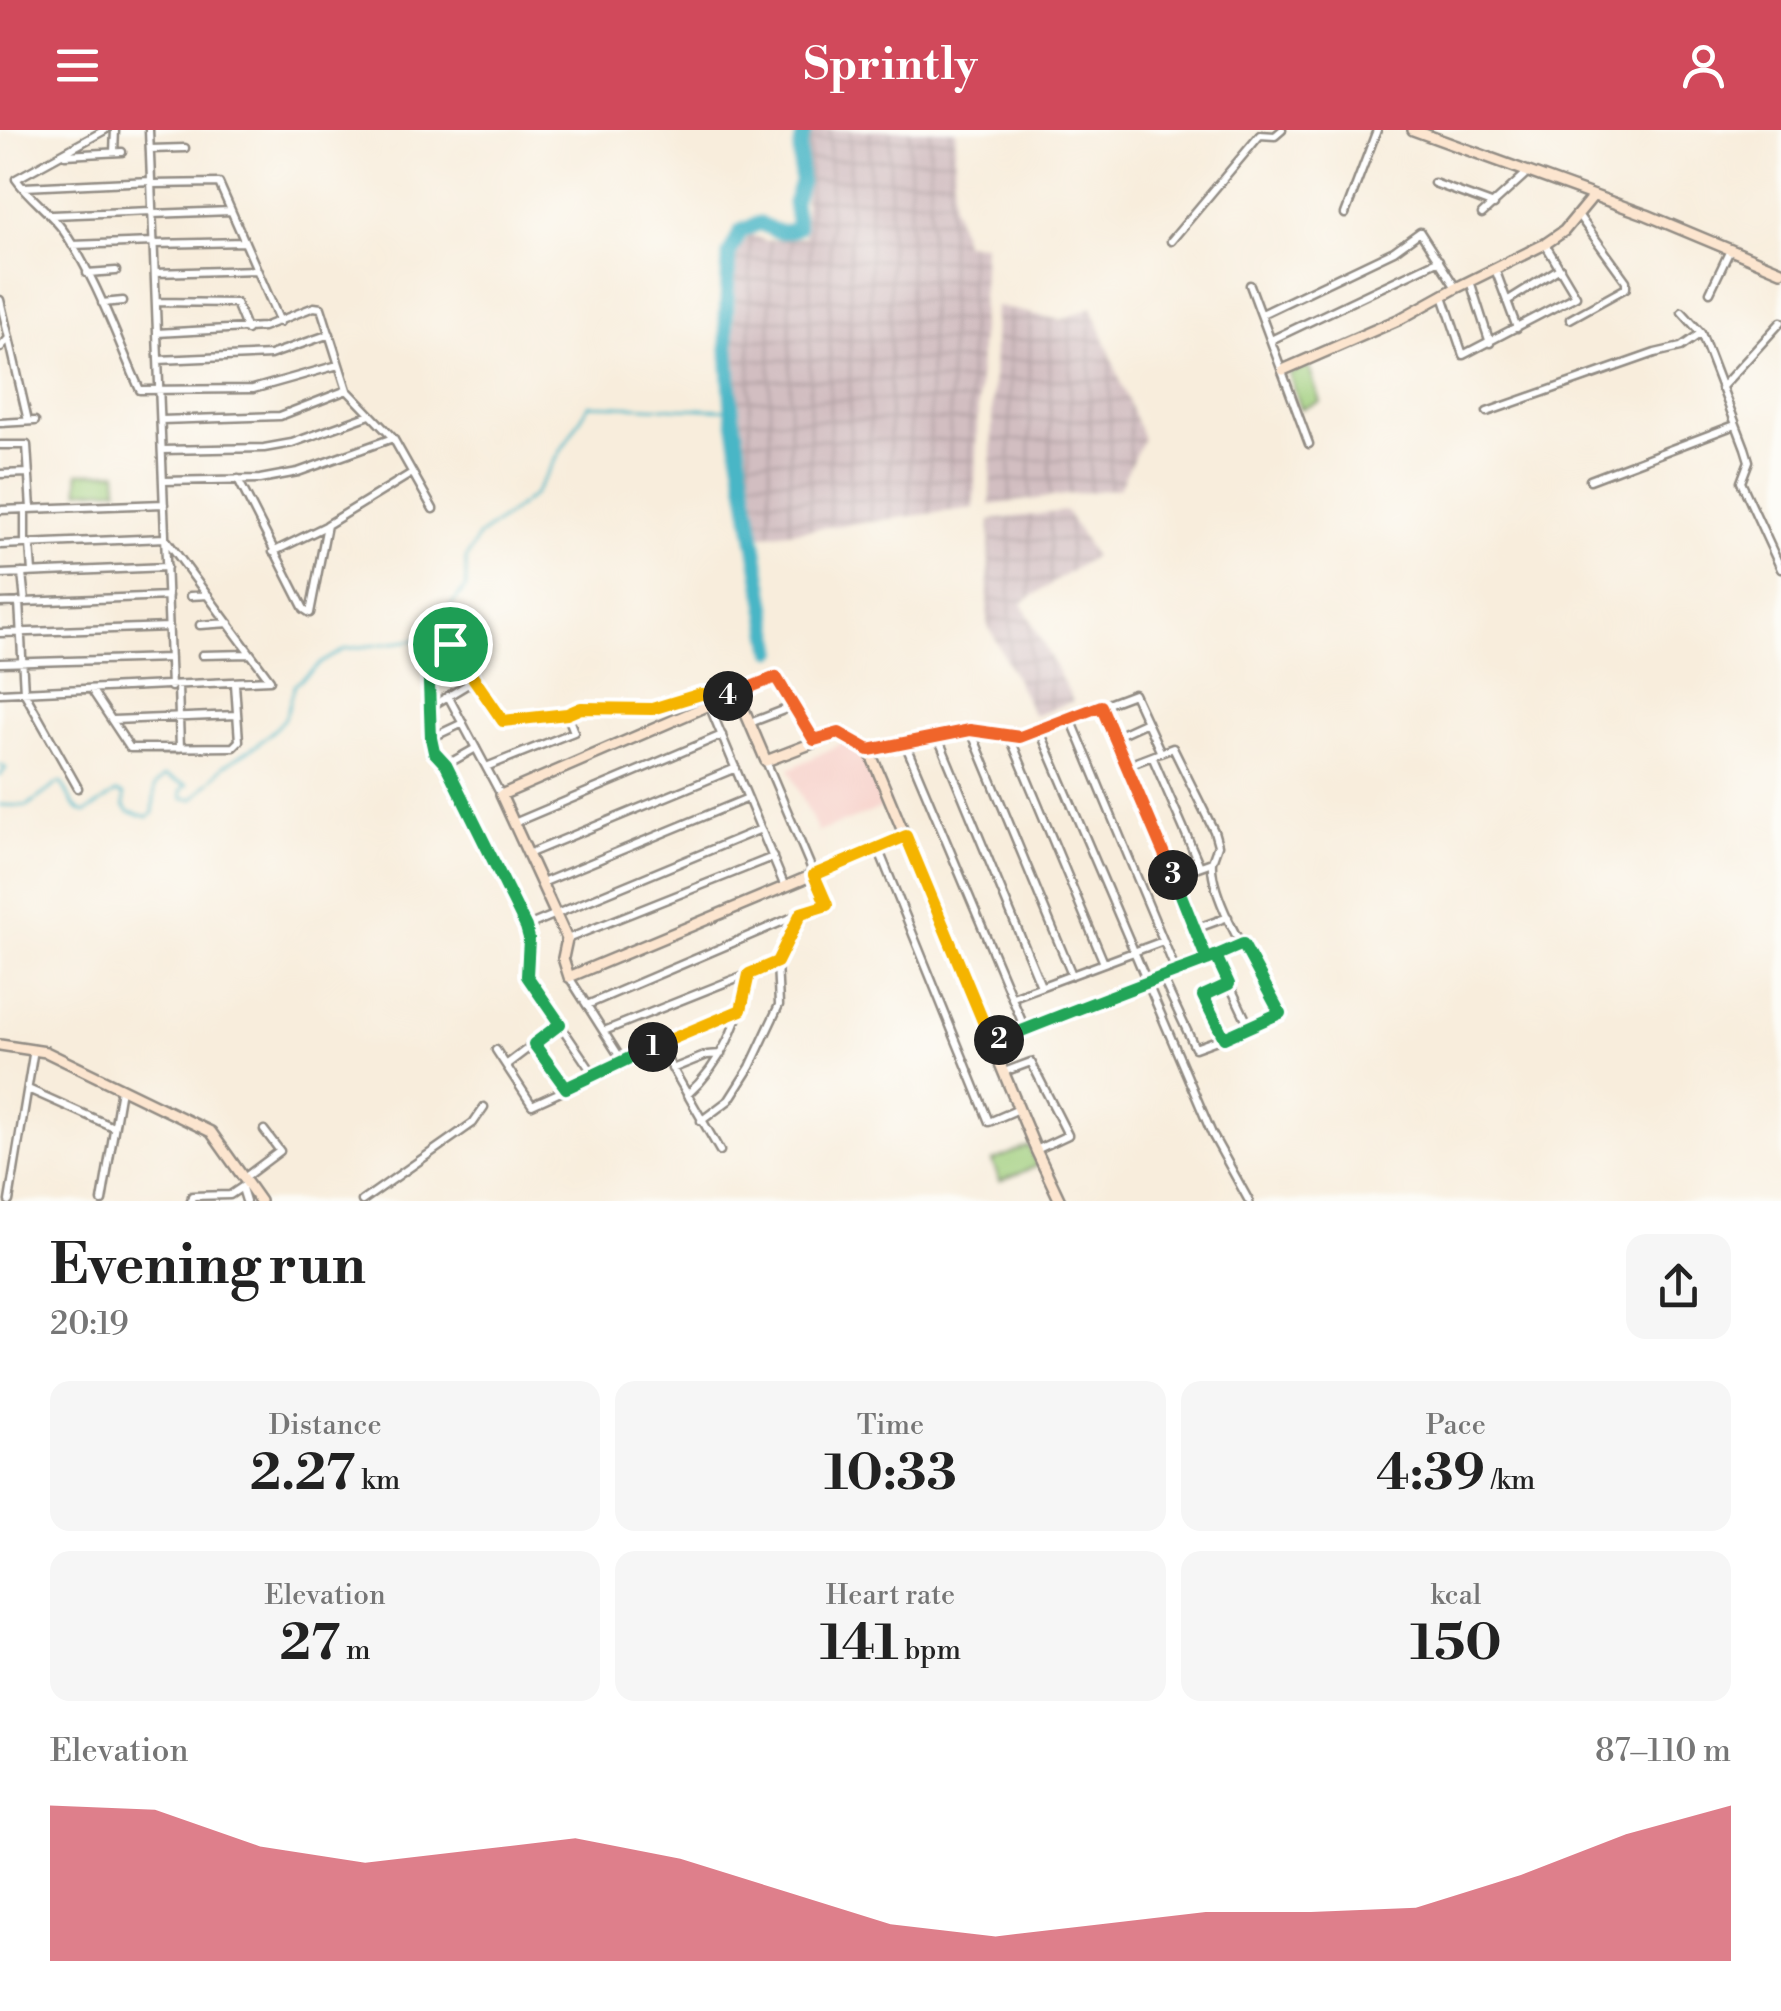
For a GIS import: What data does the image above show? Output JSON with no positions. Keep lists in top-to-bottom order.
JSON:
{
  "page": {
    "header": "Sprintly",
    "pins": [
      "4",
      "3",
      "2",
      "1"
    ],
    "heading": ["Evening run", "20:19"],
    "stats": [
      ["Distance", "2.27 km"],
      ["Time", "10:33"],
      ["Pace", "4:39 /km"],
      ["Elevation", "27 m"],
      ["Heart rate", "141 bpm"],
      ["kcal", "150"]
    ],
    "chart": ["Elevation", "87–110 m"]
  }
}
